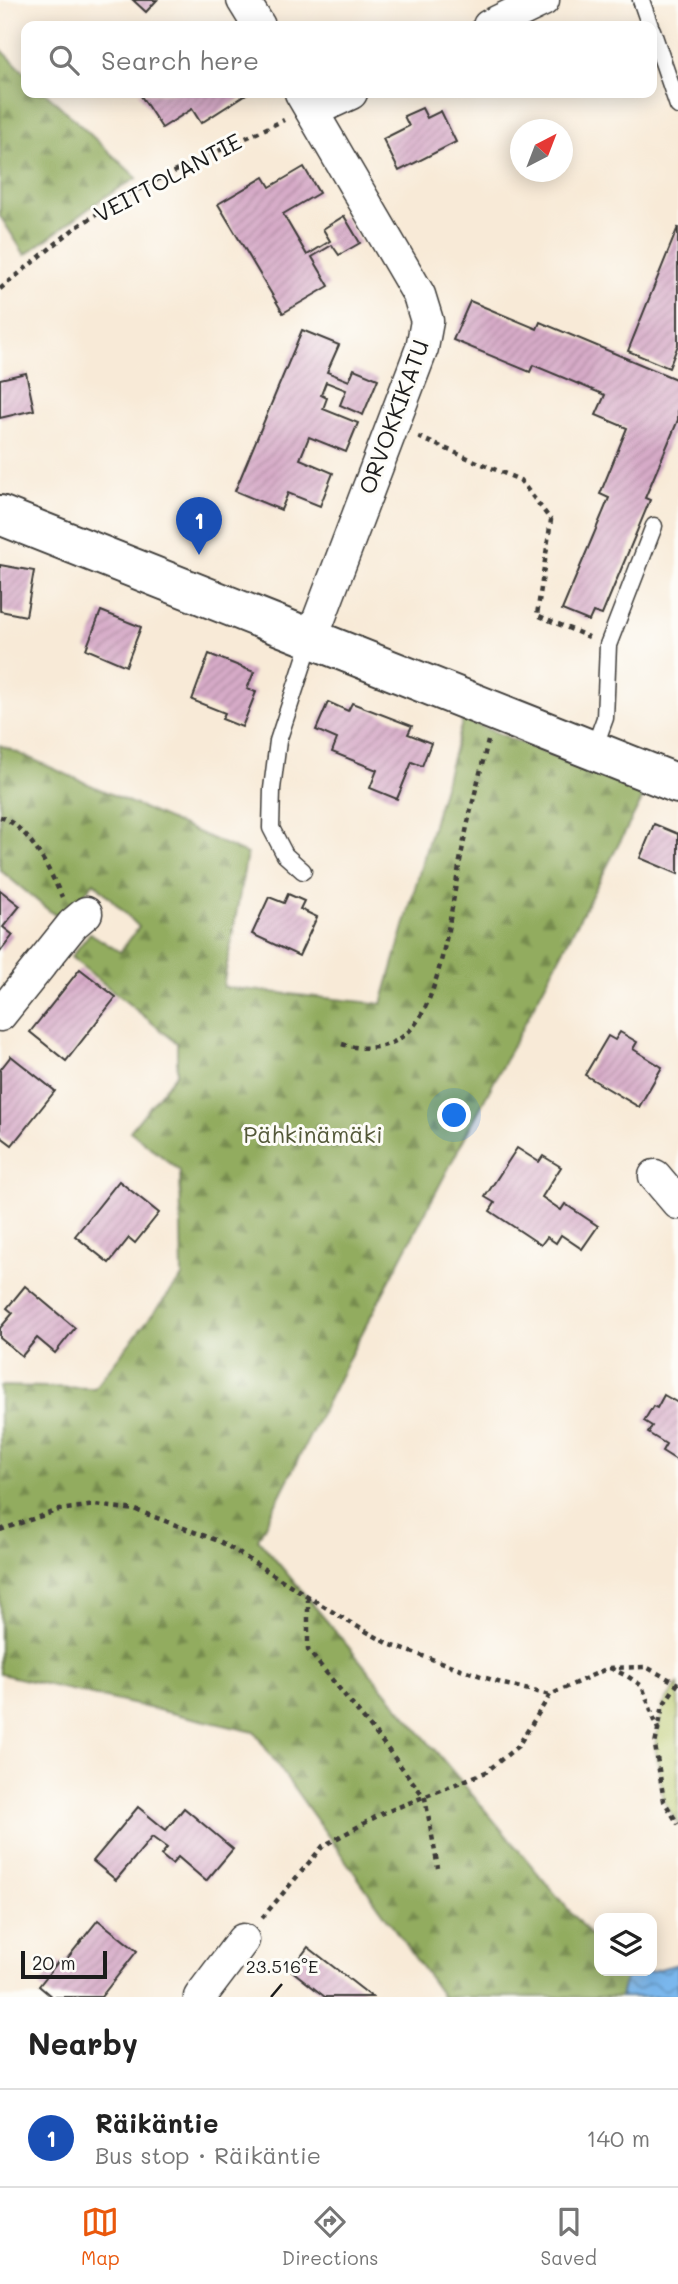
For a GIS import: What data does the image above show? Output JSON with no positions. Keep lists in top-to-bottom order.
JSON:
{
  "streets": {
    "street": ["ORVOKKIKATU"],
    "path": ["VEITTOLANTIE"]
  },
  "crossings": [
    ["VEITTOLANTIE", "ORVOKKIKATU"]
  ],
  "parks": ["Pähkinämäki"],
  "scale_bar": "20 m",
  "north": "top right",
  "page": {
    "search": "Search here",
    "pins": "1",
    "scale": "20 m",
    "heading": "Nearby",
    "list": [
      {
        "mark": "1",
        "name": "Räikäntie",
        "note": "Bus stop · Räikäntie",
        "value": "140 m"
      }
    ],
    "nav": ["Map", "Directions", "Saved"]
  },
  "coordinates": ["23.516°E"]
}
